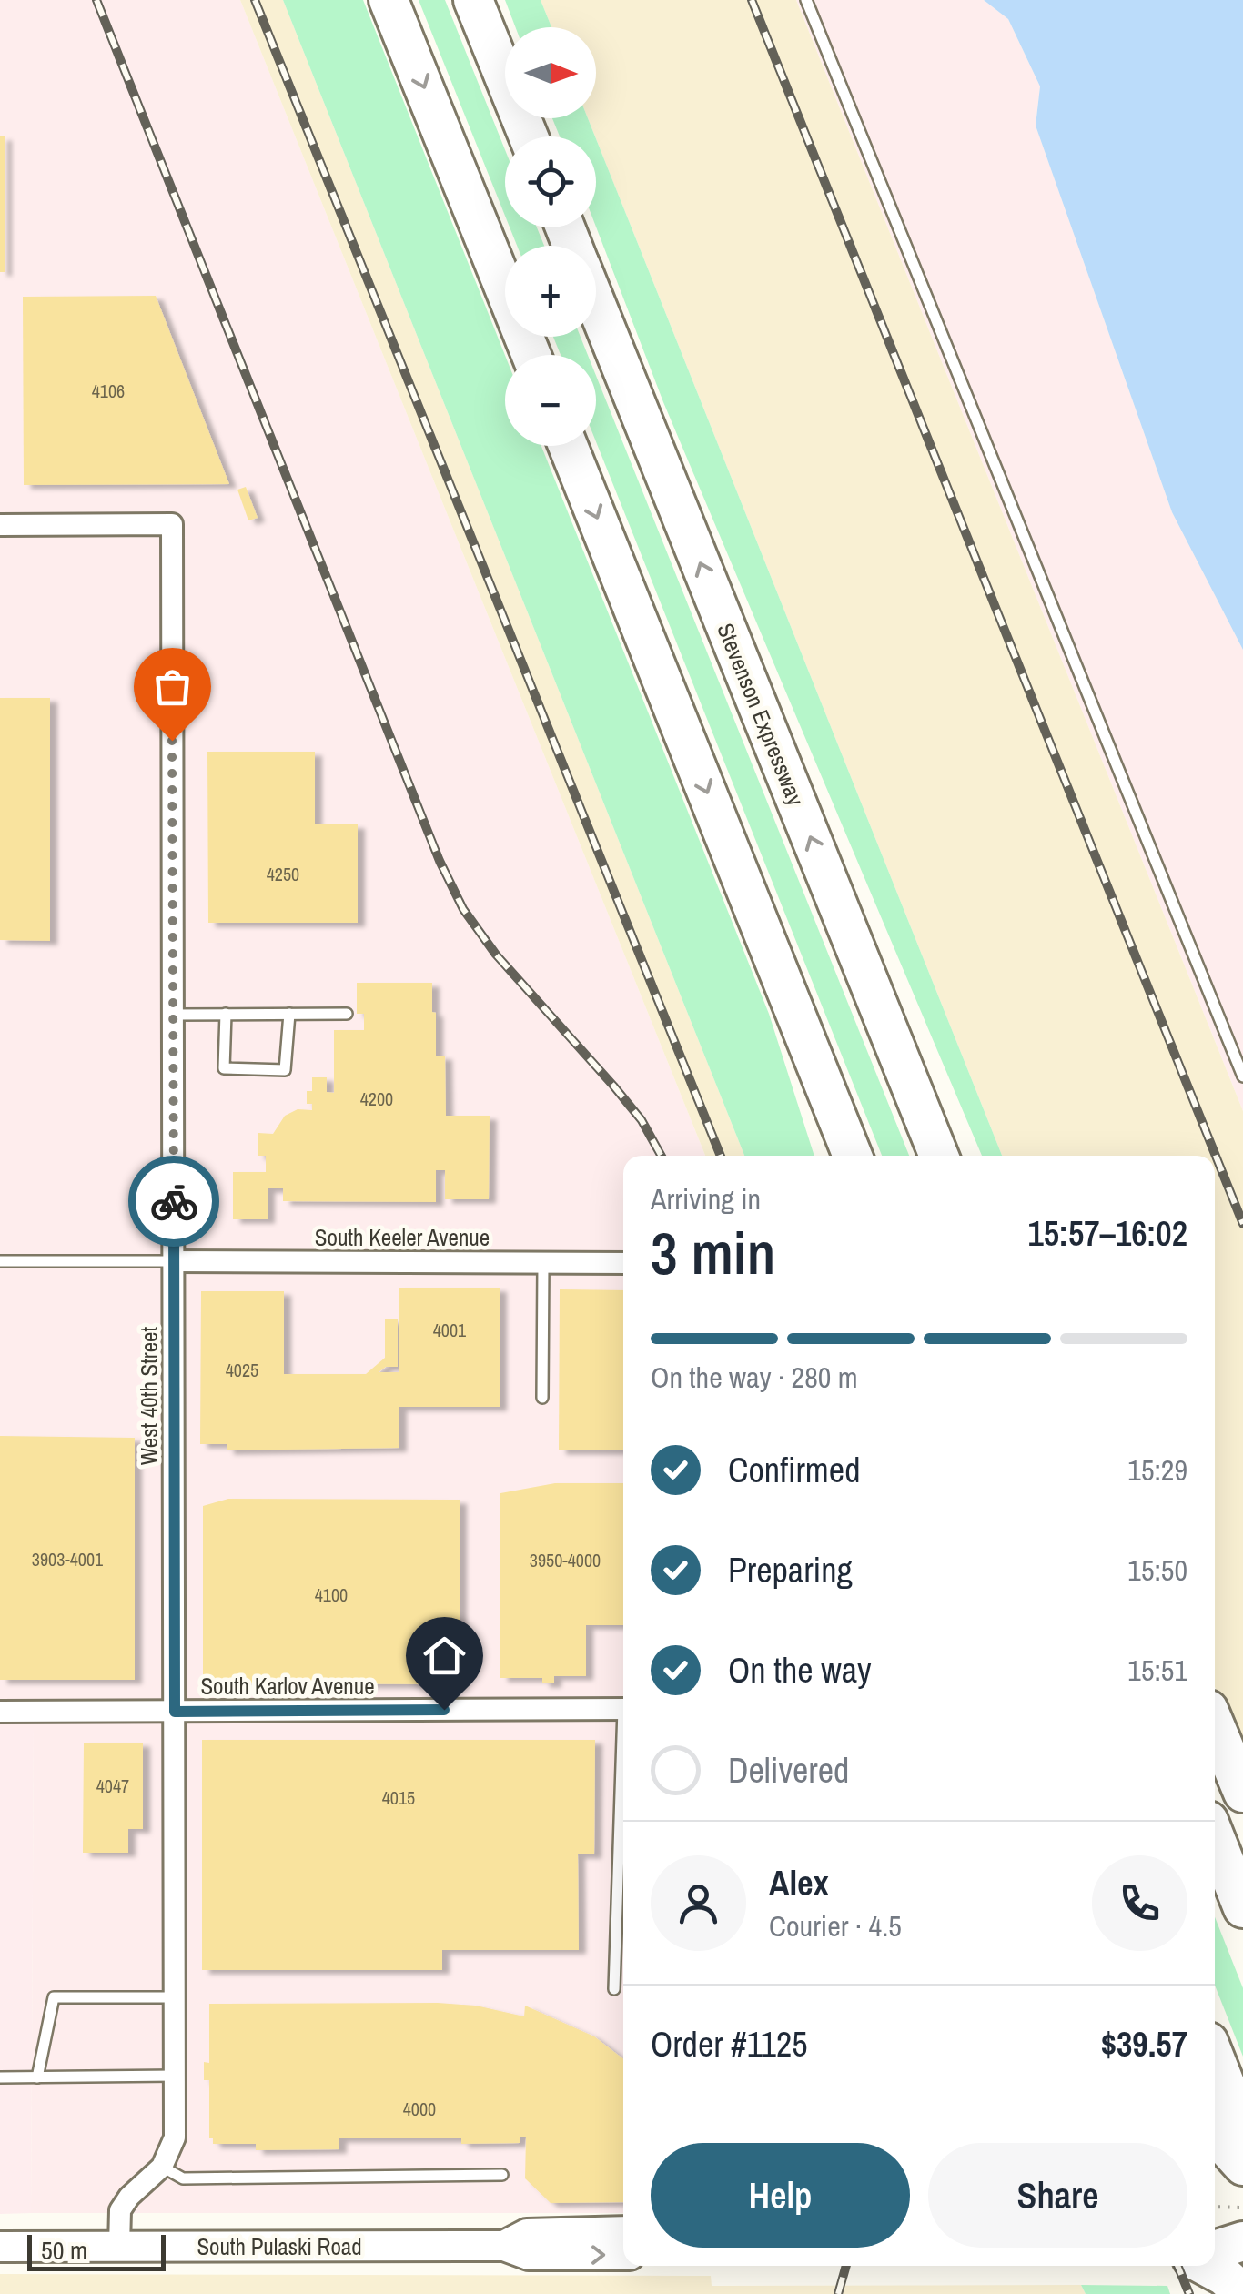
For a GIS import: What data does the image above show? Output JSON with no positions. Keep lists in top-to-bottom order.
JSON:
{
  "streets": {
    "highway": ["Stevenson Expressway"],
    "main road": ["South Pulaski Road"],
    "street": ["South Keeler Avenue", "West 40th Street", "South Karlov Avenue"]
  },
  "crossings": [
    ["South Keeler Avenue", "West 40th Street"],
    ["West 40th Street", "South Karlov Avenue"]
  ],
  "house_numbers": [
    "4106",
    "4250",
    "4200",
    "4001",
    "4025",
    "3903-4001",
    "3950-4000",
    "4100",
    "4047",
    "4015",
    "4000"
  ],
  "scale_bar": "50 m",
  "north": "right",
  "page": {
    "map_buttons": ["+", "−"],
    "heading": ["3 min", "Arriving in", "15:57–16:02"],
    "panel": [
      "Alex",
      "Courier · 4.5",
      "Order #1125",
      "$39.57"
    ],
    "bar": "On the way · 280 m",
    "list": [
      ["Confirmed", "15:29"],
      ["Preparing", "15:50"],
      ["On the way", "15:51"],
      "Delivered"
    ],
    "buttons": ["Help", "Share"],
    "scale": "50 m"
  }
}
